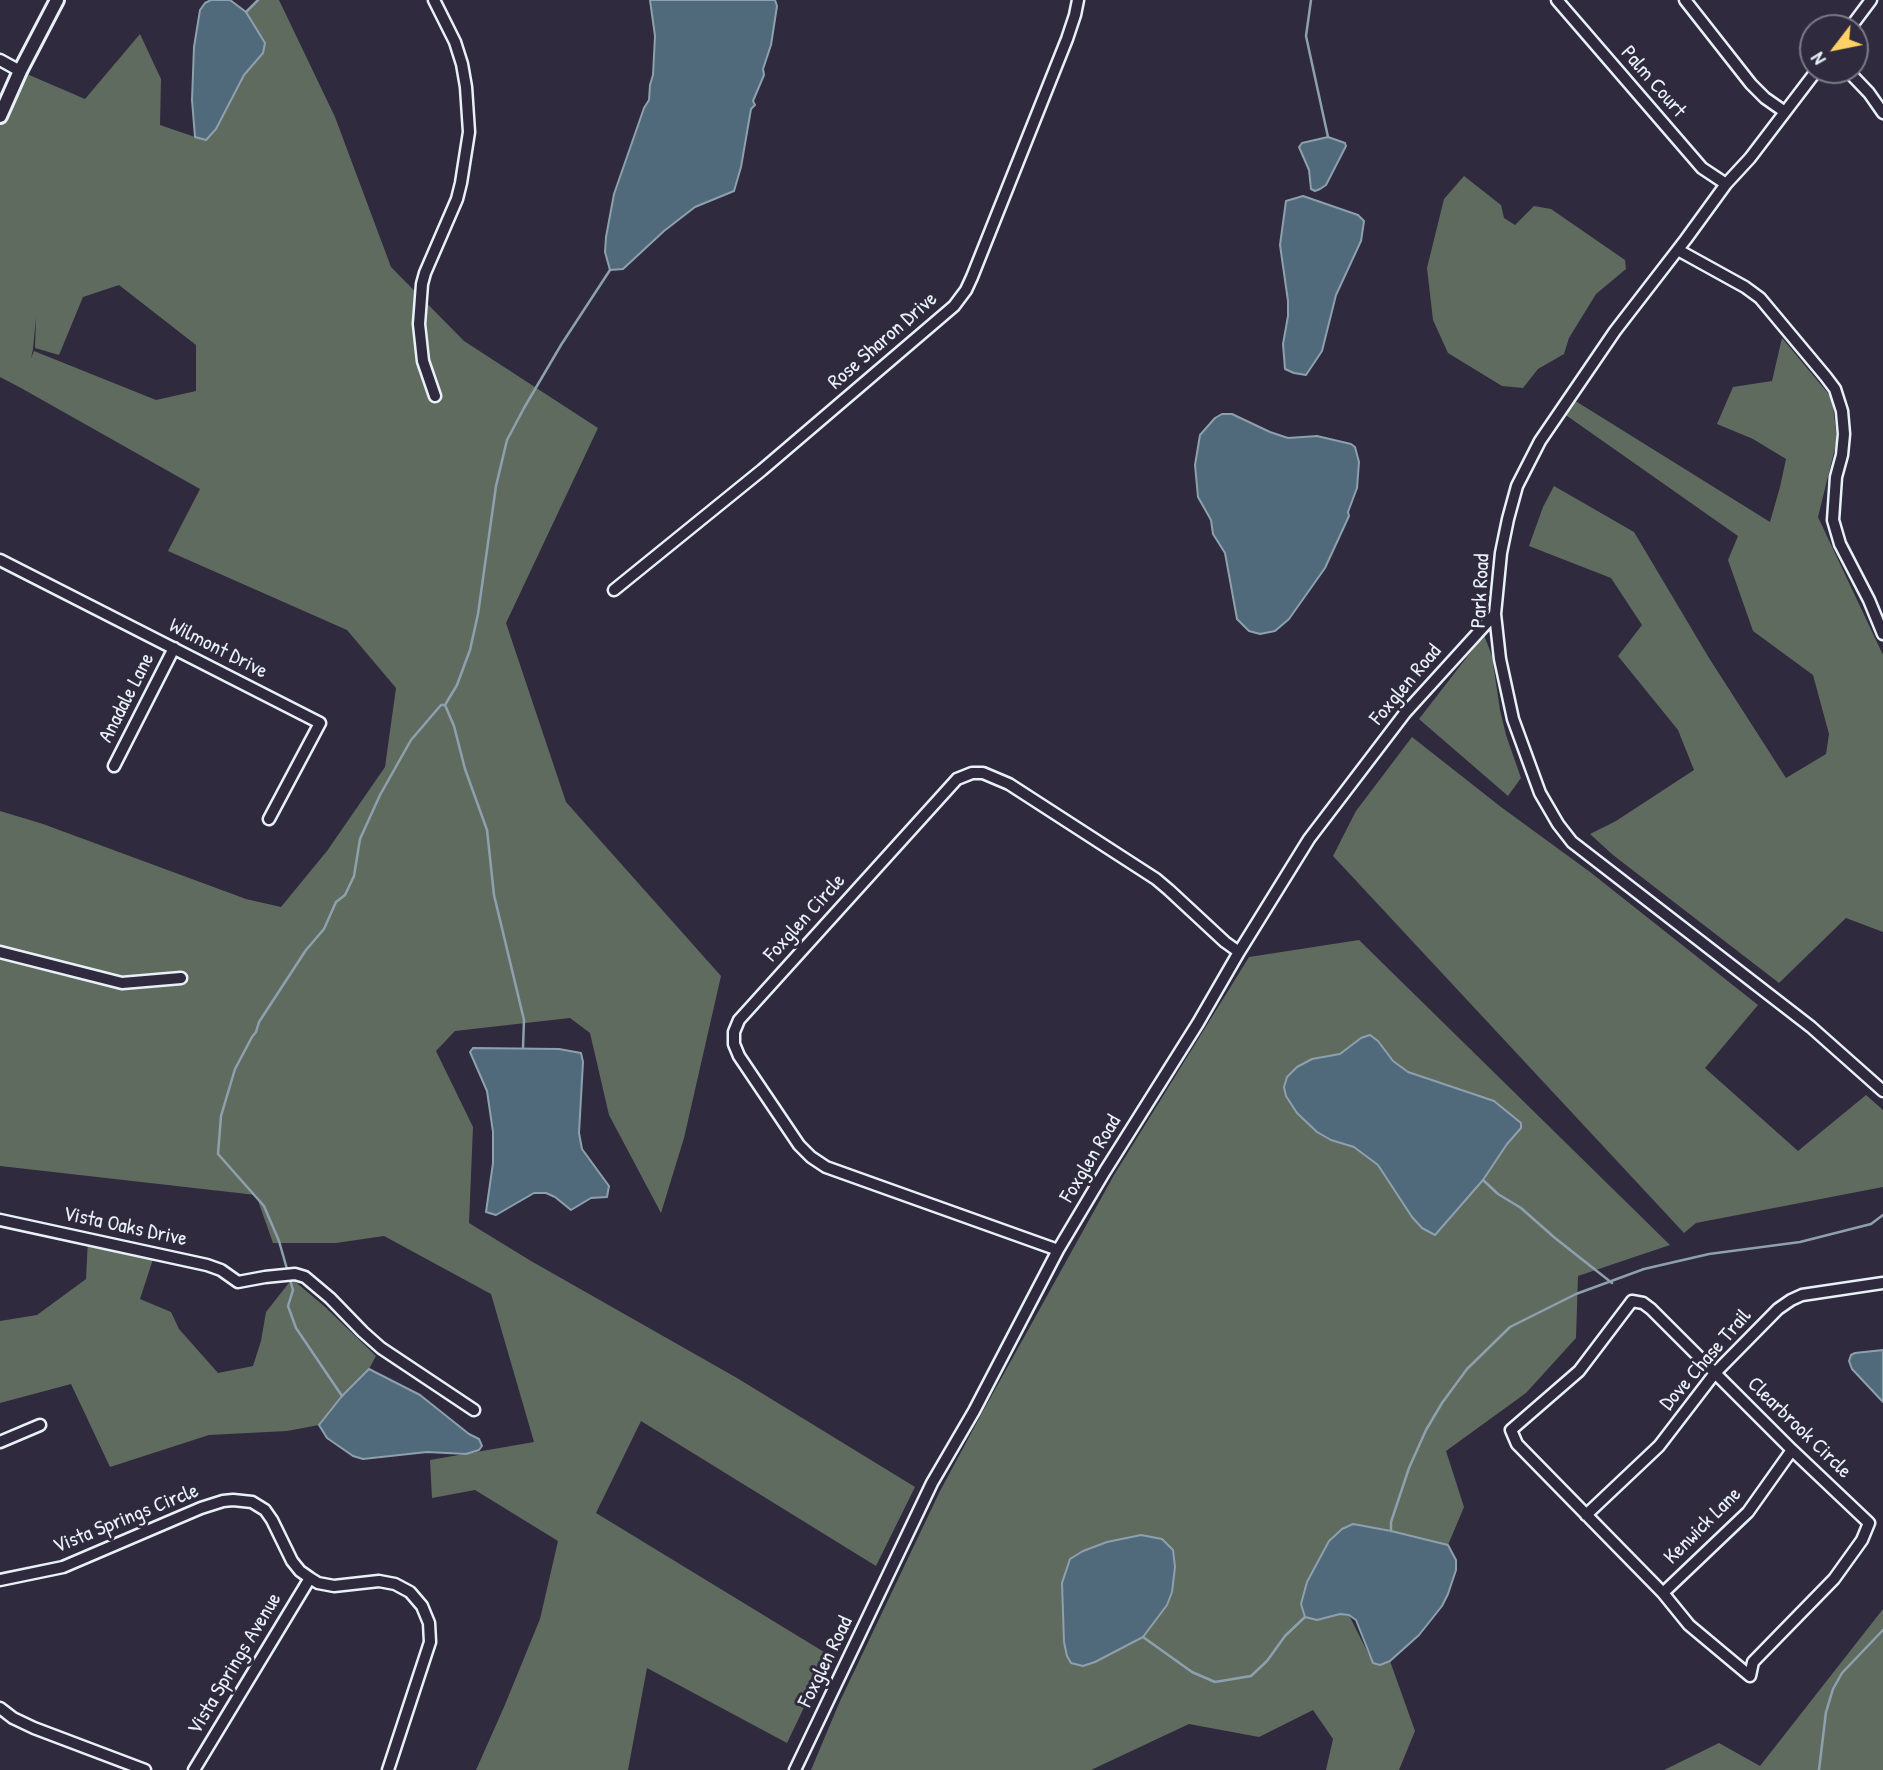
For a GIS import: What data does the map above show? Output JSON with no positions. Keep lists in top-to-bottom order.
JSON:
{
  "streets": {
    "street": [
      "Palm Court",
      "Rose Sharon Drive",
      "Park Road",
      "Wilmont Drive",
      "Foxglen Road",
      "Anadale Lane",
      "Foxglen Circle",
      "Vista Oaks Drive",
      "Dove Chase Trail",
      "Clearbrook Circle",
      "Vista Springs Circle",
      "Kenwick Lane",
      "Vista Springs Avenue"
    ]
  },
  "crossings": [
    ["Palm Court", "Park Road"],
    ["Park Road", "Foxglen Road"],
    ["Wilmont Drive", "Anadale Lane"],
    ["Foxglen Road", "Foxglen Circle"],
    ["Dove Chase Trail", "Clearbrook Circle"],
    ["Clearbrook Circle", "Kenwick Lane"],
    ["Vista Springs Circle", "Vista Springs Avenue"]
  ],
  "north": "bottom left"
}
